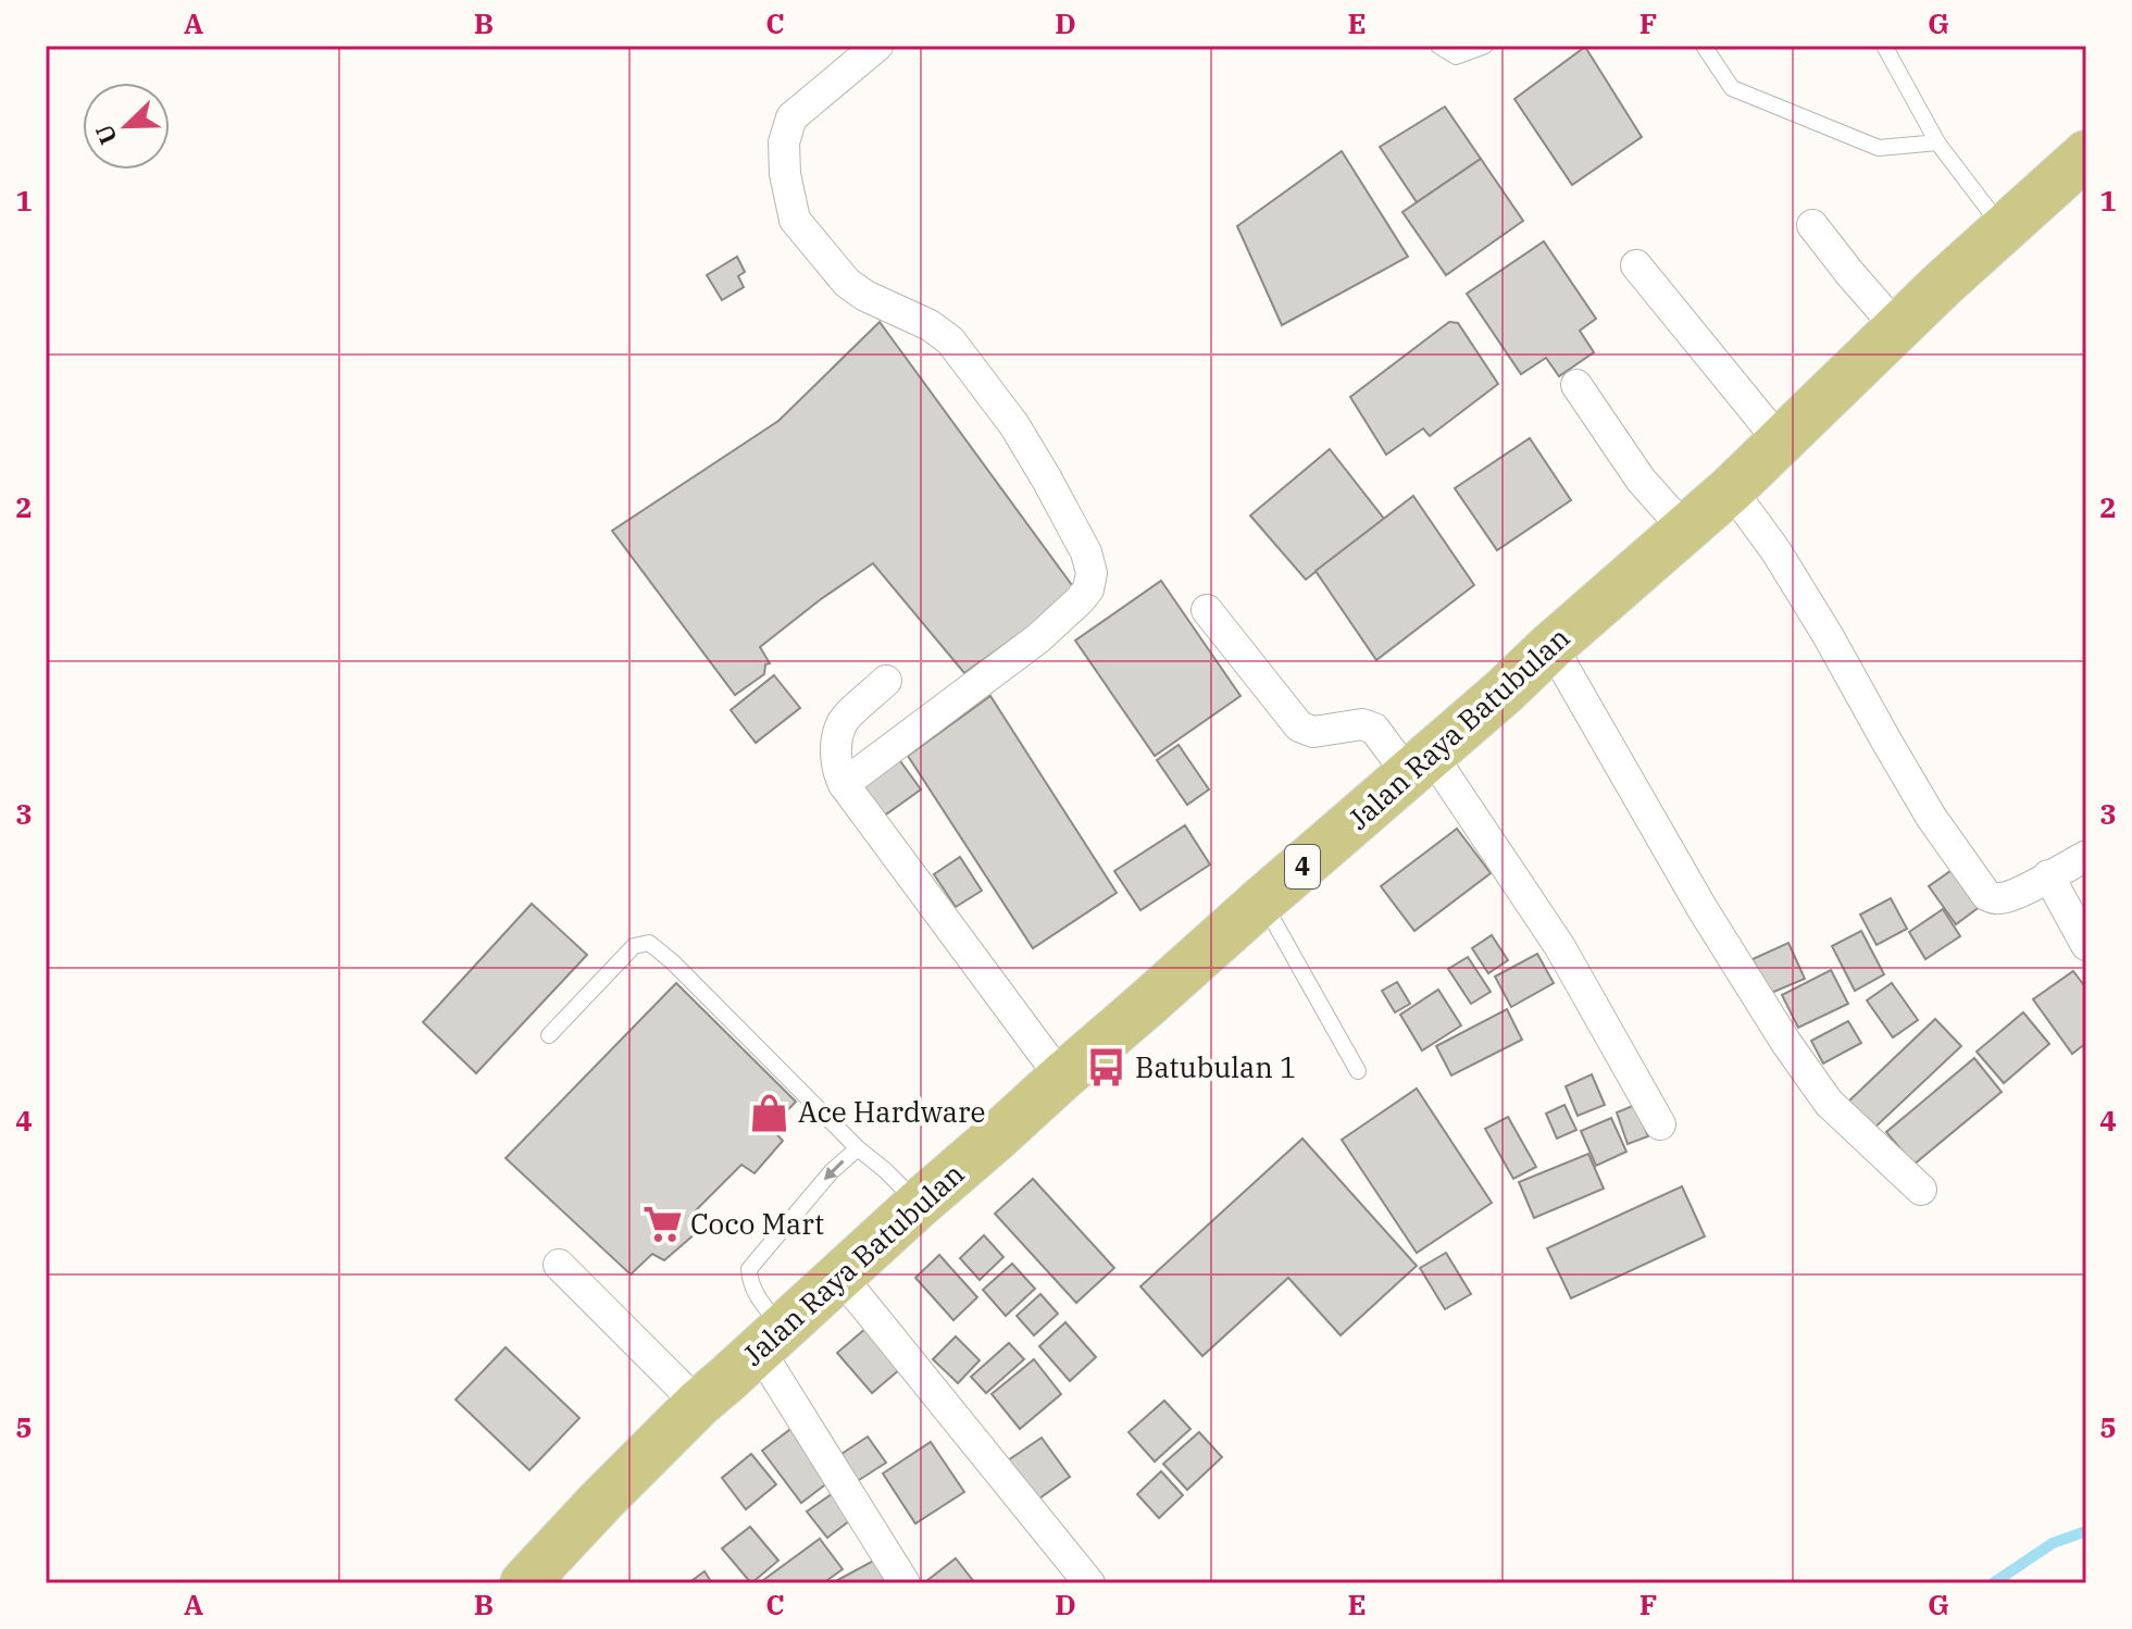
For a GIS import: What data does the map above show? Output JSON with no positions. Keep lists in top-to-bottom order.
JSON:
{
  "streets": {
    "highway": ["Jalan Raya Batubulan", "4"]
  },
  "places": {
    "bus stop": ["Batubulan 1"],
    "shop": ["Ace Hardware"],
    "supermarket": ["Coco Mart"]
  },
  "north": "bottom left",
  "grid": {
    "columns": [
      "A",
      "B",
      "C",
      "D",
      "E",
      "F",
      "G"
    ],
    "rows": [
      "1",
      "2",
      "3",
      "4",
      "5"
    ]
  }
}
